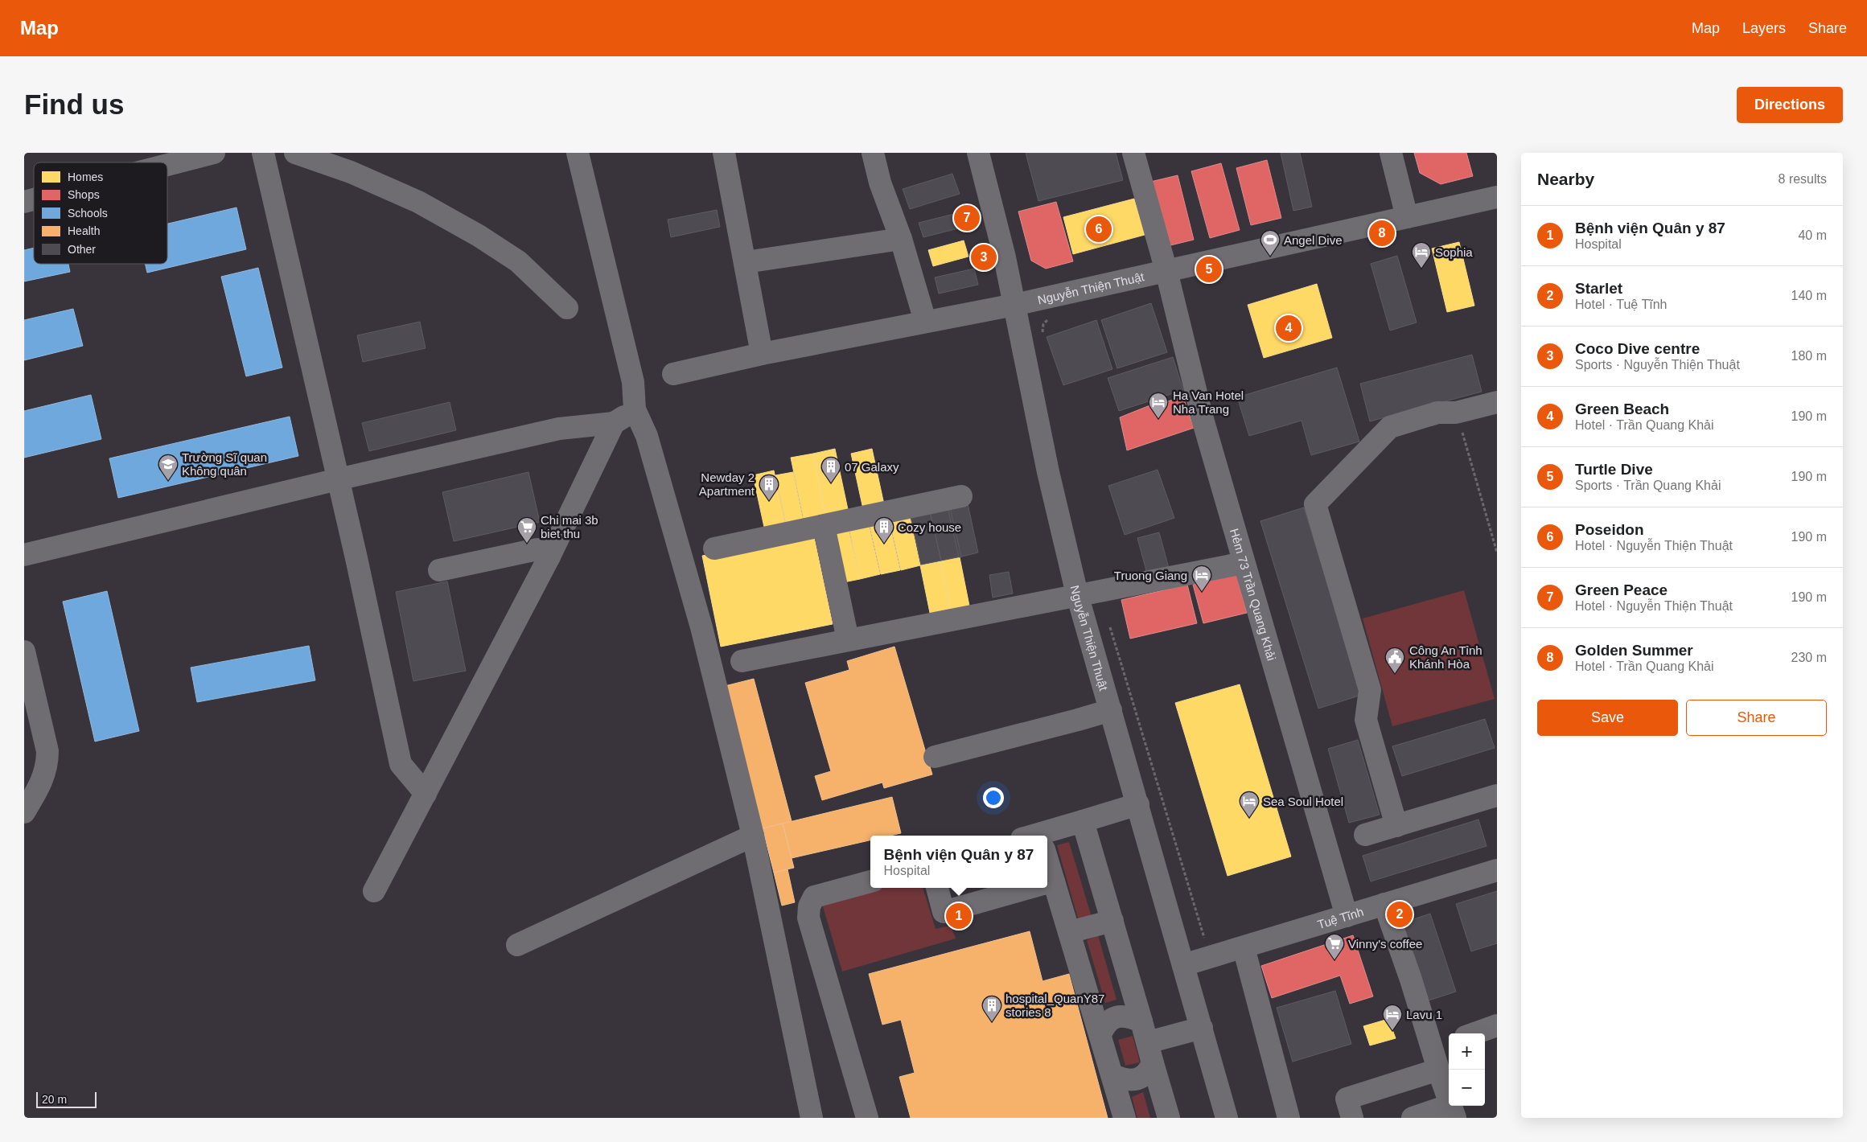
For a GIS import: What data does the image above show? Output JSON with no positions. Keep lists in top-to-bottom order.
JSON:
{
  "streets": {
    "street": ["Nguyễn Thiện Thuật", "Hẻm 73 Trần Quang Khải", "Tuệ Tĩnh"]
  },
  "crossings": [
    ["Nguyễn Thiện Thuật", "Hẻm 73 Trần Quang Khải"],
    ["Nguyễn Thiện Thuật", "Tuệ Tĩnh"],
    ["Hẻm 73 Trần Quang Khải", "Tuệ Tĩnh"]
  ],
  "places": {
    "sports": ["Angel Dive"],
    "hotel": [
      "Sophia",
      "Ha Van Hotel Nha Trang",
      "Truong Giang",
      "Sea Soul Hotel",
      "Lavu 1"
    ],
    "school or university": ["Trường Sĩ quan Không quân"],
    "building": [
      "07 Galaxy",
      "Newday 2 Apartment",
      "Cozy house",
      "hospital_QuanY87 stories 8"
    ],
    "supermarket": ["Chi mai 3b biet thu", "Vinny's coffee"],
    "public building": ["Công An Tỉnh Khánh Hòa"]
  },
  "legend": [
    "Homes",
    "Shops",
    "Schools",
    "Health",
    "Other"
  ],
  "scale_bar": "20 m",
  "page": {
    "header": "Map",
    "nav": ["Map", "Layers", "Share"],
    "buttons": [
      "Directions",
      ["Save", "Share"]
    ],
    "title": "Find us",
    "heading": ["Nearby", "8 results"],
    "pins": [
      "7",
      "6",
      "8",
      "3",
      "5",
      "4",
      "2",
      "1"
    ],
    "list": [
      {
        "mark": "1",
        "name": "Bệnh viện Quân y 87",
        "note": "Hospital",
        "value": "40 m"
      },
      {
        "mark": "2",
        "name": "Starlet",
        "note": "Hotel · Tuệ Tĩnh",
        "value": "140 m"
      },
      {
        "mark": "3",
        "name": "Coco Dive centre",
        "note": "Sports · Nguyễn Thiện Thuật",
        "value": "180 m"
      },
      {
        "mark": "4",
        "name": "Green Beach",
        "note": "Hotel · Trần Quang Khải",
        "value": "190 m"
      },
      {
        "mark": "5",
        "name": "Turtle Dive",
        "note": "Sports · Trần Quang Khải",
        "value": "190 m"
      },
      {
        "mark": "6",
        "name": "Poseidon",
        "note": "Hotel · Nguyễn Thiện Thuật",
        "value": "190 m"
      },
      {
        "mark": "7",
        "name": "Green Peace",
        "note": "Hotel · Nguyễn Thiện Thuật",
        "value": "190 m"
      },
      {
        "mark": "8",
        "name": "Golden Summer",
        "note": "Hotel · Trần Quang Khải",
        "value": "230 m"
      }
    ],
    "popup": ["Bệnh viện Quân y 87", "Hospital"],
    "map_buttons": ["+", "−"],
    "scale": "20 m"
  }
}
